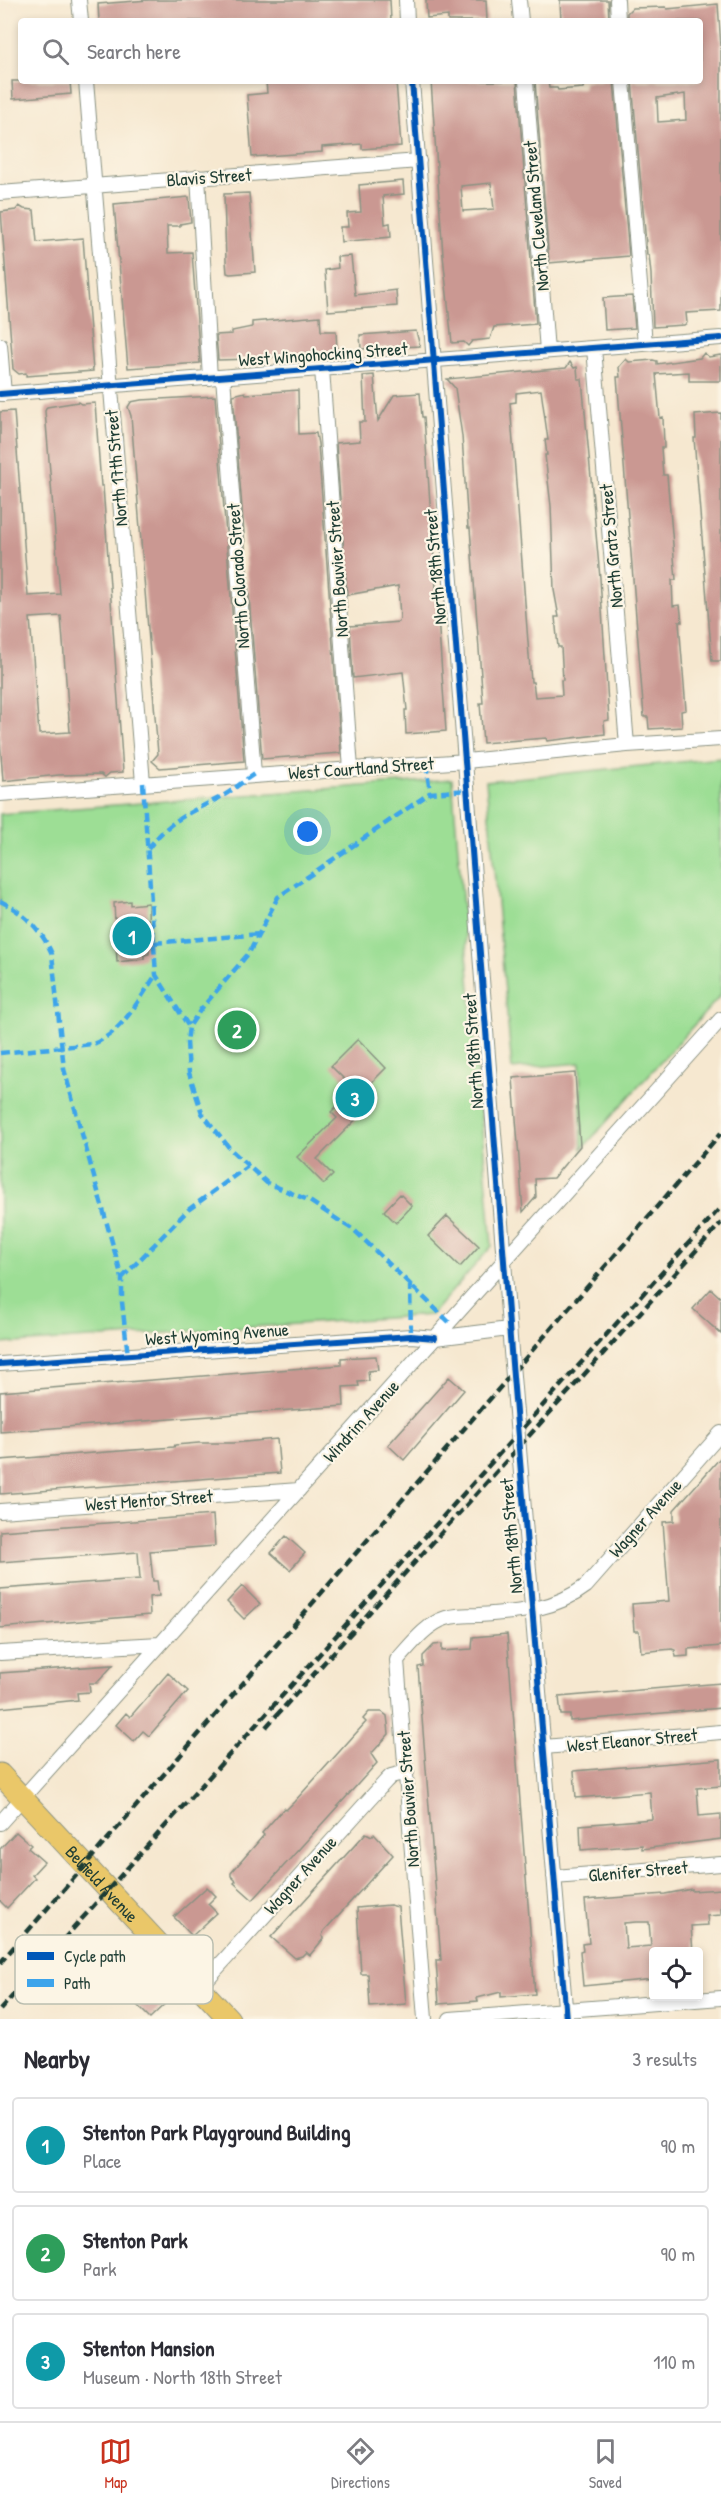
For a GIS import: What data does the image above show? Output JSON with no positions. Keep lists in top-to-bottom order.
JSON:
{
  "streets": {
    "main road": ["Belfield Avenue"],
    "street": [
      "Blavis Street",
      "North Cleveland Street",
      "West Wingohocking Street",
      "North 17th Street",
      "North Gratz Street",
      "North 18th Street",
      "North Bouvier Street",
      "North Colorado Street",
      "West Courtland Street",
      "West Wyoming Avenue",
      "Windrim Avenue",
      "West Mentor Street",
      "Wagner Avenue",
      "West Eleanor Street",
      "Glenifer Street"
    ]
  },
  "crossings": [
    ["Blavis Street", "North 17th Street"],
    ["Blavis Street", "North 18th Street"],
    ["Blavis Street", "North Colorado Street"],
    ["North Cleveland Street", "West Wingohocking Street"],
    ["West Wingohocking Street", "North 17th Street"],
    ["West Wingohocking Street", "North Gratz Street"],
    ["West Wingohocking Street", "North 18th Street"],
    ["West Wingohocking Street", "North Bouvier Street"],
    ["West Wingohocking Street", "North Colorado Street"],
    ["North 17th Street", "West Courtland Street"],
    ["North Gratz Street", "West Courtland Street"],
    ["North 18th Street", "West Courtland Street"],
    ["North 18th Street", "West Wyoming Avenue"],
    ["North 18th Street", "Windrim Avenue"],
    ["North 18th Street", "Wagner Avenue"],
    ["North 18th Street", "West Eleanor Street"],
    ["North 18th Street", "Glenifer Street"],
    ["North Bouvier Street", "West Courtland Street"],
    ["North Bouvier Street", "Wagner Avenue"],
    ["North Colorado Street", "West Courtland Street"],
    ["West Wyoming Avenue", "Windrim Avenue"],
    ["Windrim Avenue", "West Mentor Street"],
    ["Windrim Avenue", "Belfield Avenue"]
  ],
  "legend": ["Cycle path", "Path"],
  "page": {
    "search": "Search here",
    "pins": ["1", "2", "3"],
    "heading": ["Nearby", "3 results"],
    "list": [
      {
        "mark": "1",
        "name": "Stenton Park Playground Building",
        "note": "Place",
        "value": "90 m"
      },
      {
        "mark": "2",
        "name": "Stenton Park",
        "note": "Park",
        "value": "90 m"
      },
      {
        "mark": "3",
        "name": "Stenton Mansion",
        "note": "Museum · North 18th Street",
        "value": "110 m"
      }
    ],
    "nav": ["Map", "Directions", "Saved"]
  }
}
